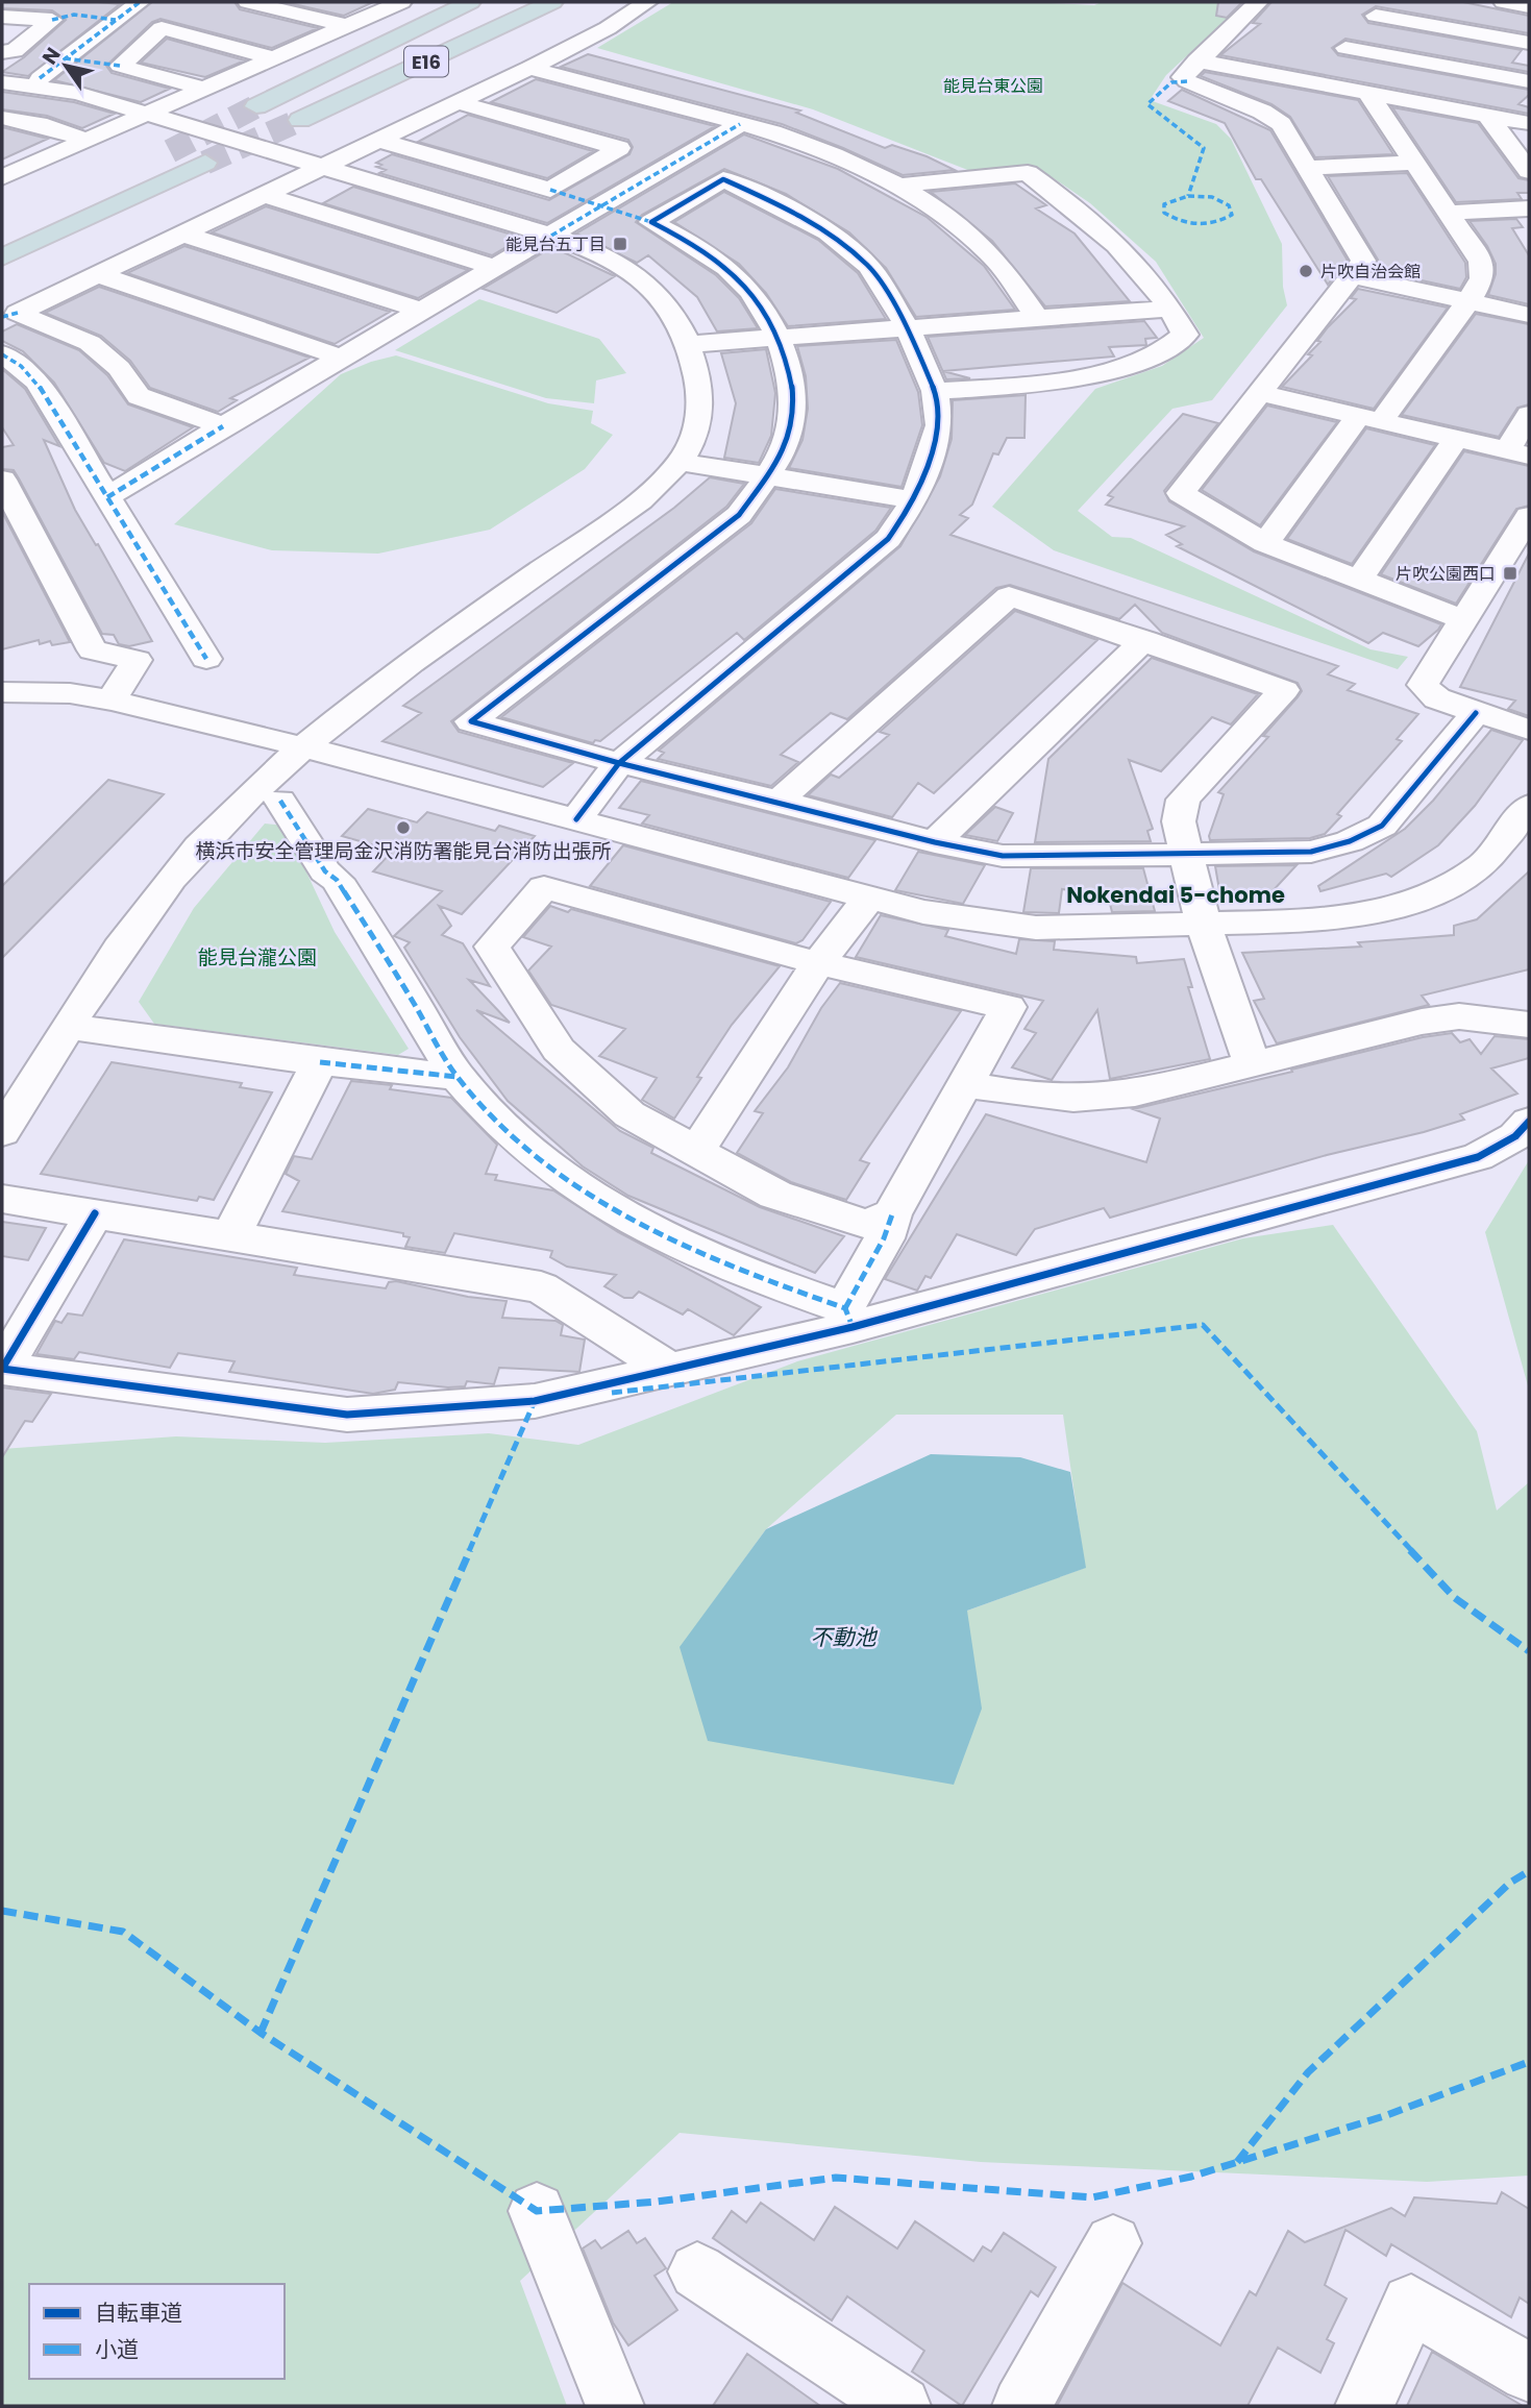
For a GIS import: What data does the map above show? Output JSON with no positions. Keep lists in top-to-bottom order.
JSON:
{
  "streets": {
    "highway": ["E16"]
  },
  "districts": ["Nokendai 5-chome"],
  "water": ["不動池"],
  "parks": ["能見台東公園", "能見台瀧公園"],
  "places": {
    "transit": ["能見台五丁目", "片吹公園西口"],
    "other": ["片吹自治会館", "横浜市安全管理局金沢消防署能見台消防出張所"]
  },
  "legend": ["自転車道", "小道"],
  "north": "top left"
}
